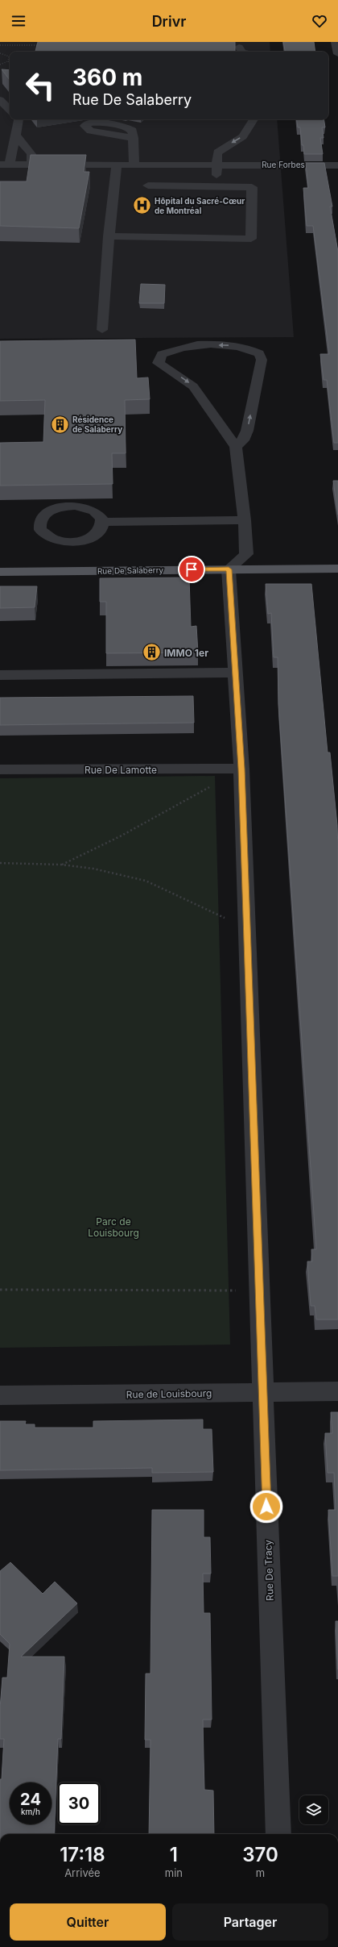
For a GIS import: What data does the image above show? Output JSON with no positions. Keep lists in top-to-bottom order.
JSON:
{
  "streets": {
    "main road": ["Rue De Salaberry"],
    "street": [
      "Rue Forbes",
      "Rue De Lamotte",
      "Rue de Louisbourg",
      "Rue De Tracy"
    ]
  },
  "crossings": [
    ["Rue De Salaberry", "Rue De Tracy"],
    ["Rue De Lamotte", "Rue De Tracy"],
    ["Rue de Louisbourg", "Rue De Tracy"]
  ],
  "parks": ["Parc de Louisbourg"],
  "places": {
    "hospital": ["Hôpital du Sacré-Cœur de Montréal"],
    "building": ["Résidence de Salaberry", "IMMO 1er"]
  },
  "page": {
    "header": "Drivr",
    "turn": ["360 m", "Rue De Salaberry"],
    "speed": "24 km/h",
    "limit": "30",
    "eta": [
      "17:18",
      "Arrivée",
      "1",
      "min",
      "370",
      "m"
    ],
    "buttons": ["Quitter", "Partager"]
  }
}
